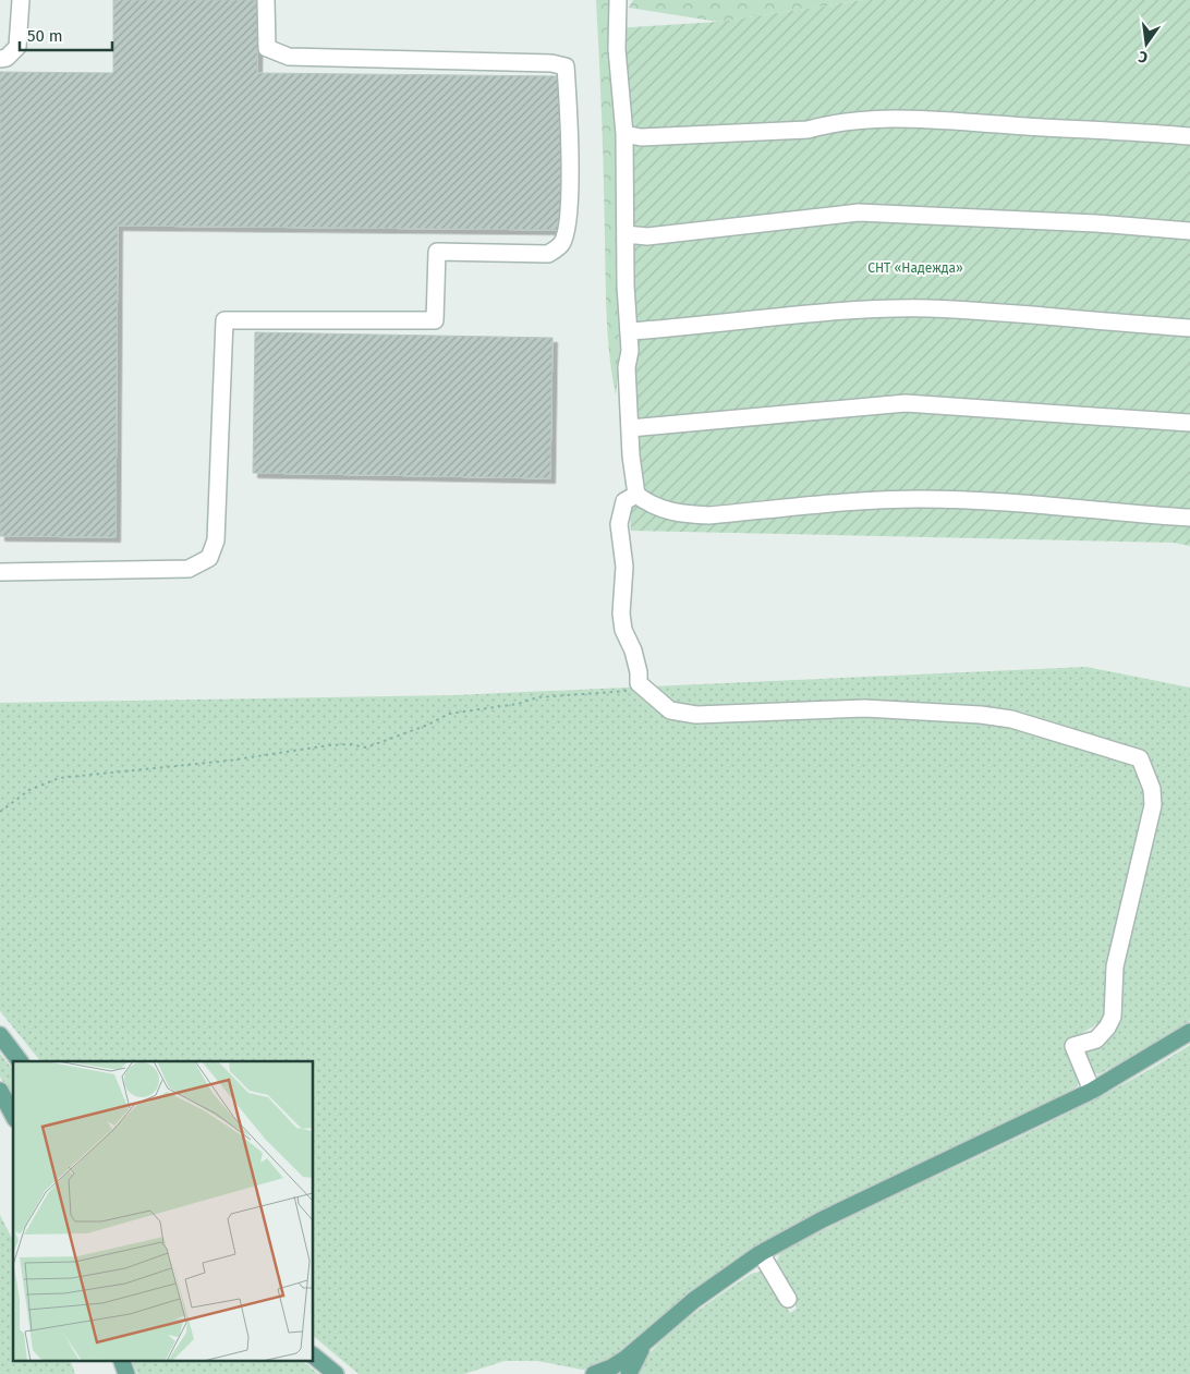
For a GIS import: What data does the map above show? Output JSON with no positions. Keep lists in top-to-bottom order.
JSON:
{
  "parks": ["СНТ «Надежда»"],
  "scale_bar": "50 m",
  "north": "bottom"
}
